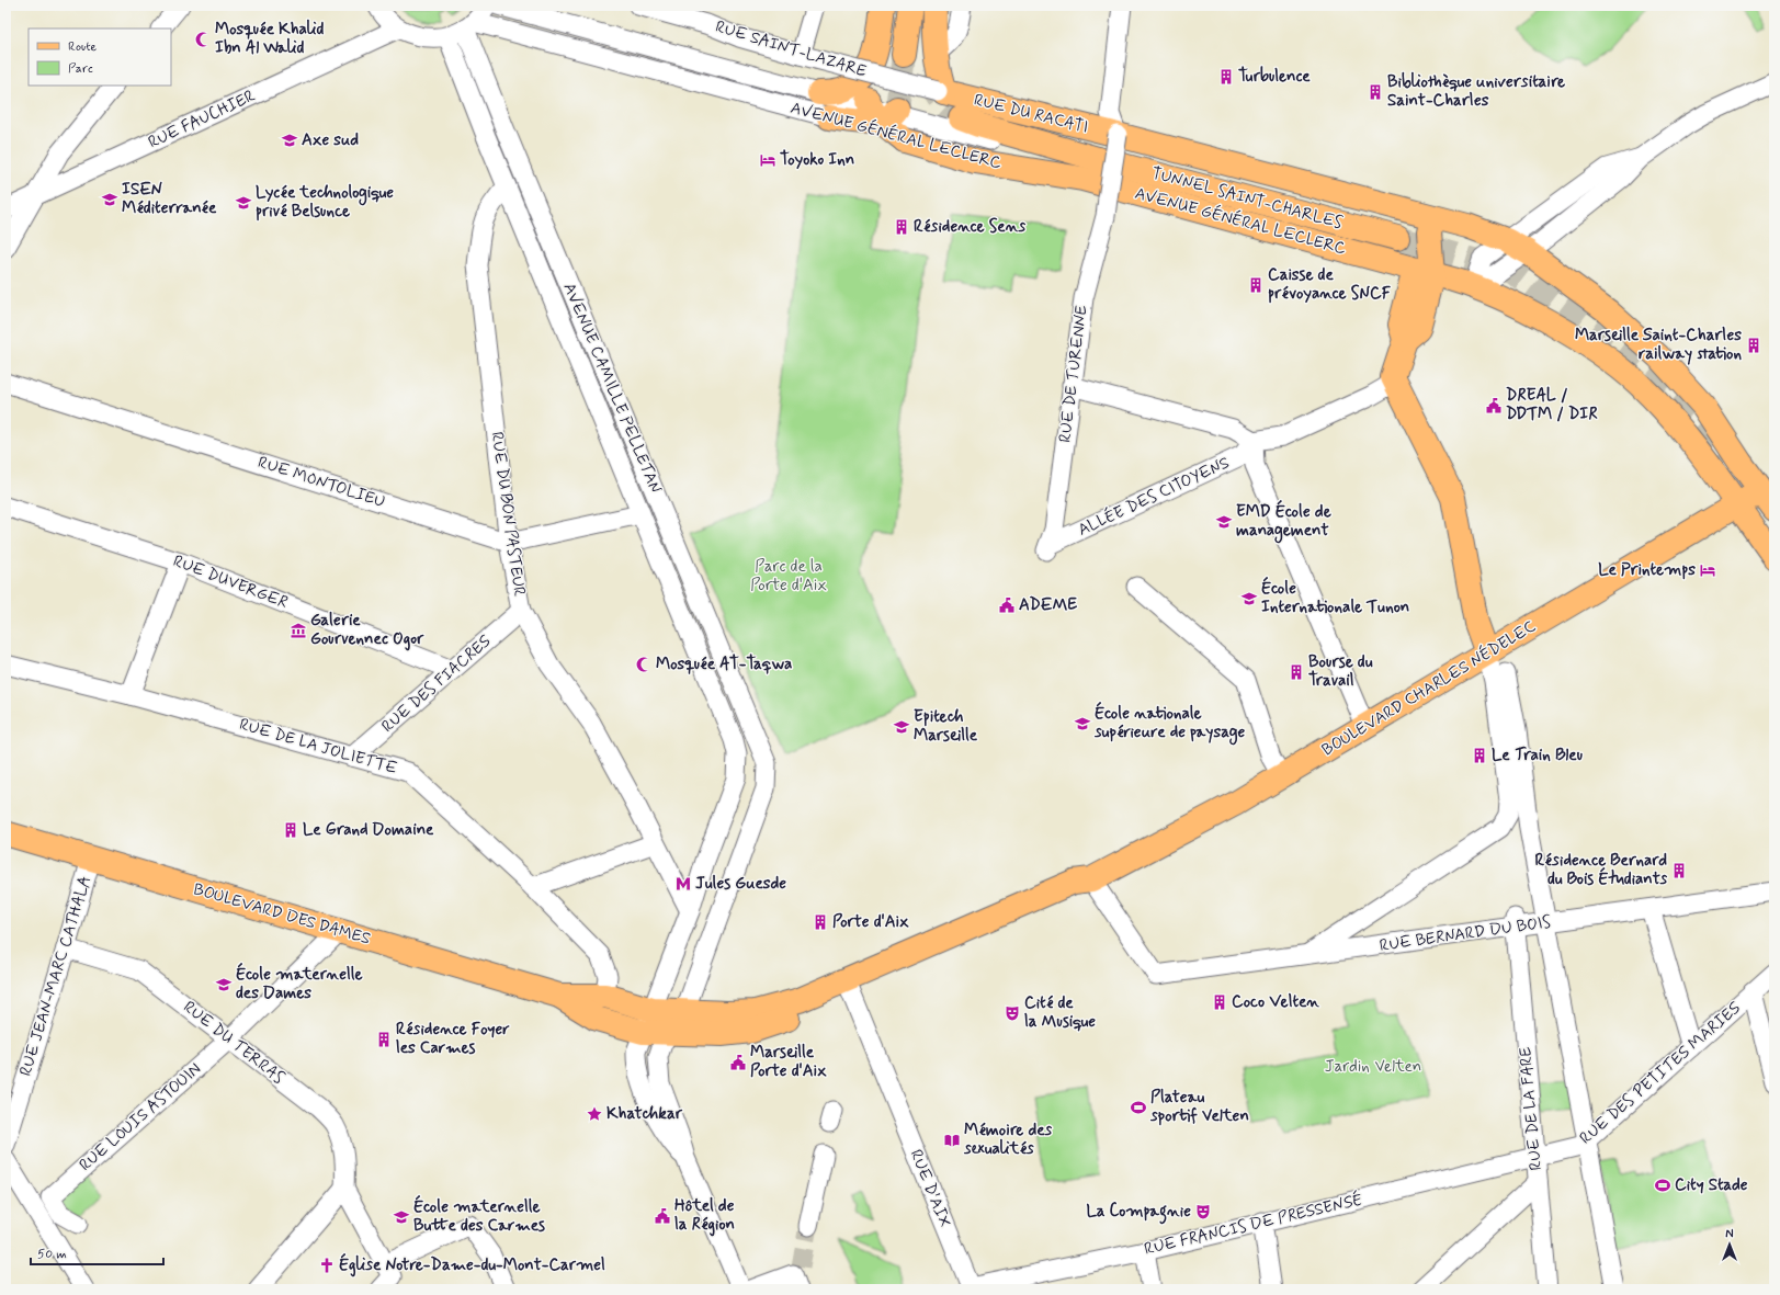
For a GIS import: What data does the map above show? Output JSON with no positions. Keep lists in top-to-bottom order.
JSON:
{
  "streets": {
    "main road": [
      "RUE DU RACATI",
      "AVENUE GÉNÉRAL LECLERC",
      "TUNNEL SAINT-CHARLES",
      "BOULEVARD CHARLES NÉDELEC",
      "BOULEVARD DES DAMES"
    ],
    "street": [
      "RUE SAINT-LAZARE",
      "RUE FAUCHIER",
      "RUE DE TURENNE",
      "AVENUE CAMILLE PELLETAN",
      "RUE MONTOLIEU",
      "ALLÉE DES CITOYENS",
      "RUE DU BON PASTEUR",
      "RUE DUVERGER",
      "RUE DES FIACRES",
      "RUE DE LA JOLIETTE",
      "RUE BERNARD DU BOIS",
      "RUE JEAN-MARC CATHALA",
      "RUE DU TERRAS",
      "RUE DES PETITES MARIES",
      "RUE DE LA FARE",
      "RUE LOUIS ASTOUIN",
      "RUE D'AIX",
      "RUE FRANCIS DE PRESSENSÉ"
    ]
  },
  "crossings": [
    ["RUE SAINT-LAZARE", "RUE DU RACATI"],
    ["RUE DU RACATI", "RUE DE TURENNE"],
    ["AVENUE GÉNÉRAL LECLERC", "TUNNEL SAINT-CHARLES"],
    ["AVENUE GÉNÉRAL LECLERC", "AVENUE CAMILLE PELLETAN"],
    ["AVENUE GÉNÉRAL LECLERC", "BOULEVARD CHARLES NÉDELEC"],
    ["RUE DE TURENNE", "ALLÉE DES CITOYENS"],
    ["AVENUE CAMILLE PELLETAN", "RUE MONTOLIEU"],
    ["AVENUE CAMILLE PELLETAN", "RUE DU BON PASTEUR"],
    ["AVENUE CAMILLE PELLETAN", "BOULEVARD DES DAMES"],
    ["RUE MONTOLIEU", "RUE DU BON PASTEUR"],
    ["RUE DU BON PASTEUR", "RUE DES FIACRES"],
    ["RUE DUVERGER", "RUE DES FIACRES"],
    ["RUE DES FIACRES", "RUE DE LA JOLIETTE"],
    ["BOULEVARD CHARLES NÉDELEC", "BOULEVARD DES DAMES"],
    ["BOULEVARD CHARLES NÉDELEC", "RUE BERNARD DU BOIS"],
    ["BOULEVARD CHARLES NÉDELEC", "RUE D'AIX"],
    ["RUE DE LA JOLIETTE", "BOULEVARD DES DAMES"],
    ["BOULEVARD DES DAMES", "RUE JEAN-MARC CATHALA"],
    ["BOULEVARD DES DAMES", "RUE LOUIS ASTOUIN"],
    ["BOULEVARD DES DAMES", "RUE D'AIX"],
    ["RUE BERNARD DU BOIS", "RUE DE LA FARE"],
    ["RUE JEAN-MARC CATHALA", "RUE DU TERRAS"],
    ["RUE DU TERRAS", "RUE LOUIS ASTOUIN"],
    ["RUE DES PETITES MARIES", "RUE DE LA FARE"],
    ["RUE DES PETITES MARIES", "RUE FRANCIS DE PRESSENSÉ"],
    ["RUE DE LA FARE", "RUE FRANCIS DE PRESSENSÉ"],
    ["RUE D'AIX", "RUE FRANCIS DE PRESSENSÉ"]
  ],
  "parks": ["Parc de la Porte d'Aix", "Jardin Velten"],
  "places": {
    "mosque": ["Mosquée Khalid Ibn Al Walid", "Mosquée AT-Taqwa"],
    "building": [
      "Turbulence",
      "Bibliothèque universitaire Saint-Charles",
      "Résidence Sens",
      "Caisse de prévoyance SNCF",
      "Marseille Saint-Charles railway station",
      "Bourse du Travail",
      "Le Train Bleu",
      "Le Grand Domaine",
      "Résidence Bernard du Bois Étudiants",
      "Porte d'Aix",
      "Coco Velten",
      "Résidence Foyer les Carmes"
    ],
    "school or university": [
      "Axe sud",
      "ISEN Méditerranée",
      "Lycée technologique privé Belsunce",
      "EMD École de management",
      "École Internationale Tunon",
      "École nationale supérieure de paysage",
      "Epitech Marseille",
      "École maternelle des Dames",
      "École maternelle Butte des Carmes"
    ],
    "hotel": ["Toyoko Inn", "Le Printemps"],
    "public building": [
      "DREAL / DDTM / DIR",
      "ADEME",
      "Marseille Porte d'Aix",
      "Hôtel de la Région"
    ],
    "museum": ["Galerie Gourvennec Ogor"],
    "metro station": ["Jules Guesde"],
    "theatre": ["Cité de la Musique", "La Compagnie"],
    "sports": ["Plateau sportif Velten", "City Stade"],
    "place": ["Khatchkar"],
    "library": ["Mémoire des sexualités"],
    "church": ["Église Notre-Dame-du-Mont-Carmel"]
  },
  "legend": ["Route", "Parc"],
  "scale_bar": "50 m",
  "north": "top"
}
